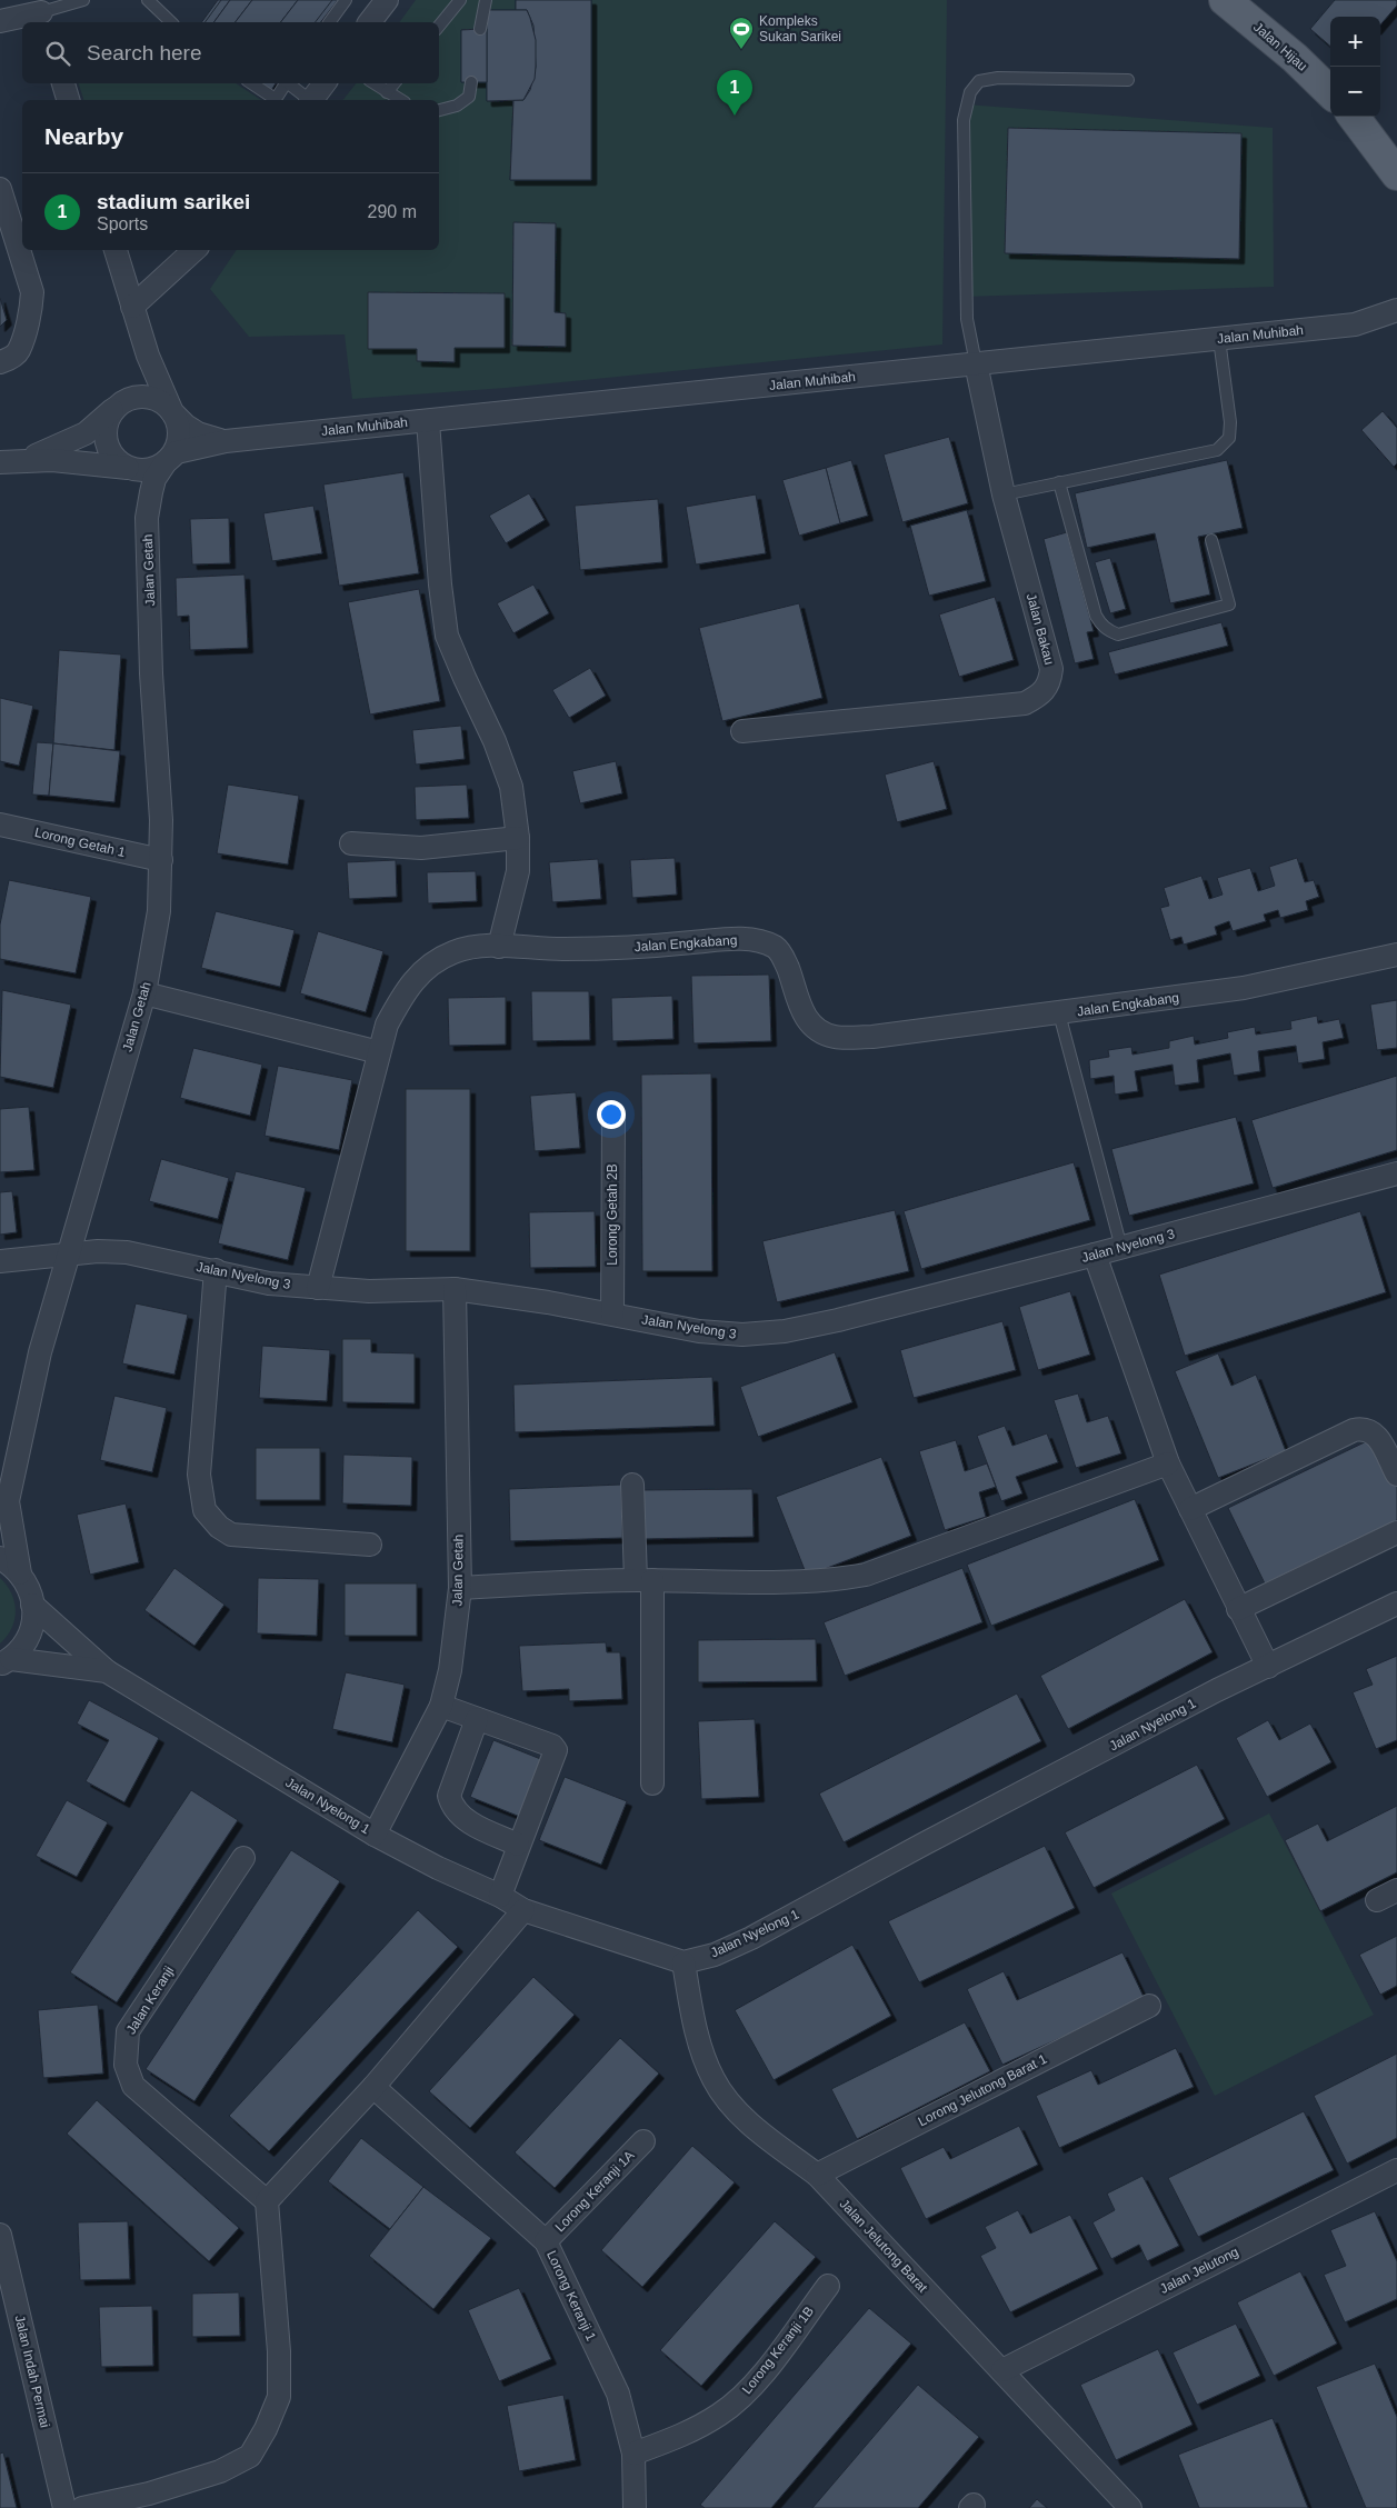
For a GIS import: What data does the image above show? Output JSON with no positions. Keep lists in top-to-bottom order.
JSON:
{
  "streets": {
    "main road": ["Jalan Hijau"],
    "street": [
      "Jalan Muhibah",
      "Jalan Getah",
      "Jalan Bakau",
      "Lorong Getah 1",
      "Jalan Engkabang",
      "Lorong Getah 2B",
      "Jalan Nyelong 3",
      "Jalan Nyelong 1",
      "Jalan Keranji",
      "Lorong Jelutong Barat 1",
      "Lorong Keranji 1A",
      "Jalan Jelutong Barat",
      "Jalan Jelutong",
      "Lorong Keranji 1",
      "Lorong Keranji 1B",
      "Jalan Indah Permai"
    ]
  },
  "crossings": [
    ["Jalan Muhibah", "Jalan Getah"],
    ["Jalan Muhibah", "Jalan Bakau"],
    ["Jalan Getah", "Lorong Getah 1"],
    ["Jalan Getah", "Jalan Nyelong 3"],
    ["Jalan Getah", "Jalan Nyelong 1"],
    ["Jalan Engkabang", "Jalan Nyelong 3"],
    ["Lorong Getah 2B", "Jalan Nyelong 3"],
    ["Jalan Nyelong 1", "Jalan Jelutong Barat"],
    ["Lorong Jelutong Barat 1", "Jalan Jelutong Barat"],
    ["Lorong Keranji 1A", "Lorong Keranji 1"],
    ["Jalan Jelutong Barat", "Jalan Jelutong"],
    ["Lorong Keranji 1", "Lorong Keranji 1B"]
  ],
  "places": {
    "sports": ["Kompleks Sukan Sarikei"]
  },
  "page": {
    "map_buttons": ["+", "−"],
    "search": "Search here",
    "pins": "1",
    "heading": "Nearby",
    "list": [
      {
        "mark": "1",
        "name": "stadium sarikei",
        "note": "Sports",
        "value": "290 m"
      }
    ]
  }
}
